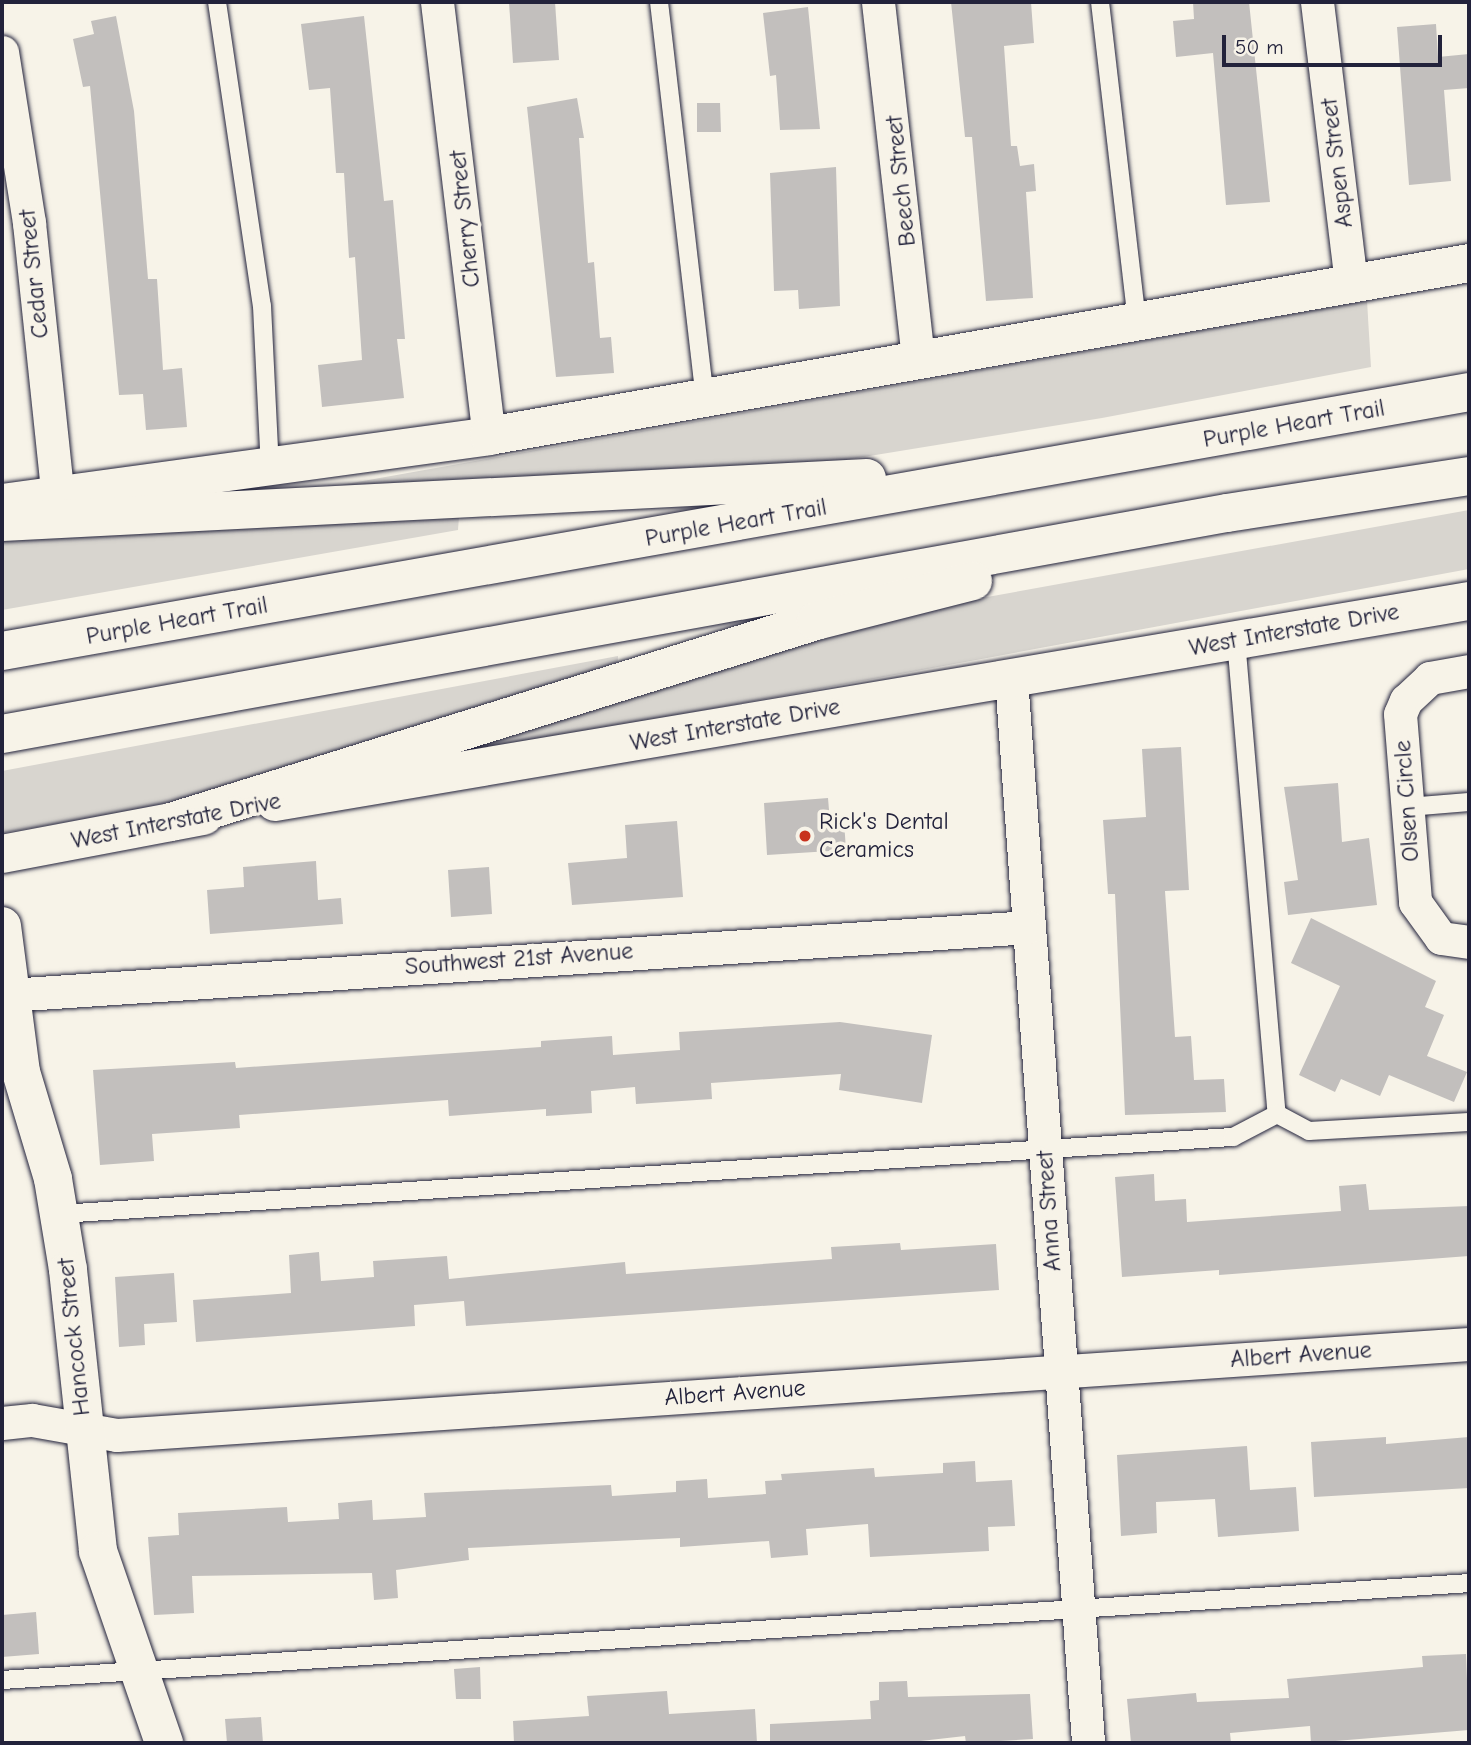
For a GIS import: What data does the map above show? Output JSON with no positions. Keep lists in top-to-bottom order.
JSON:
{
  "streets": {
    "main road": ["Purple Heart Trail", "West Interstate Drive", "Hancock Street"],
    "street": [
      "Aspen Street",
      "Beech Street",
      "Cherry Street",
      "Cedar Street",
      "Olsen Circle",
      "Southwest 21st Avenue",
      "Anna Street",
      "Albert Avenue"
    ]
  },
  "crossings": [
    ["West Interstate Drive", "Anna Street"],
    ["Southwest 21st Avenue", "Anna Street"],
    ["Southwest 21st Avenue", "Hancock Street"],
    ["Anna Street", "Albert Avenue"],
    ["Hancock Street", "Albert Avenue"]
  ],
  "places": ["Rick's Dental Ceramics"],
  "scale_bar": "50 m"
}
